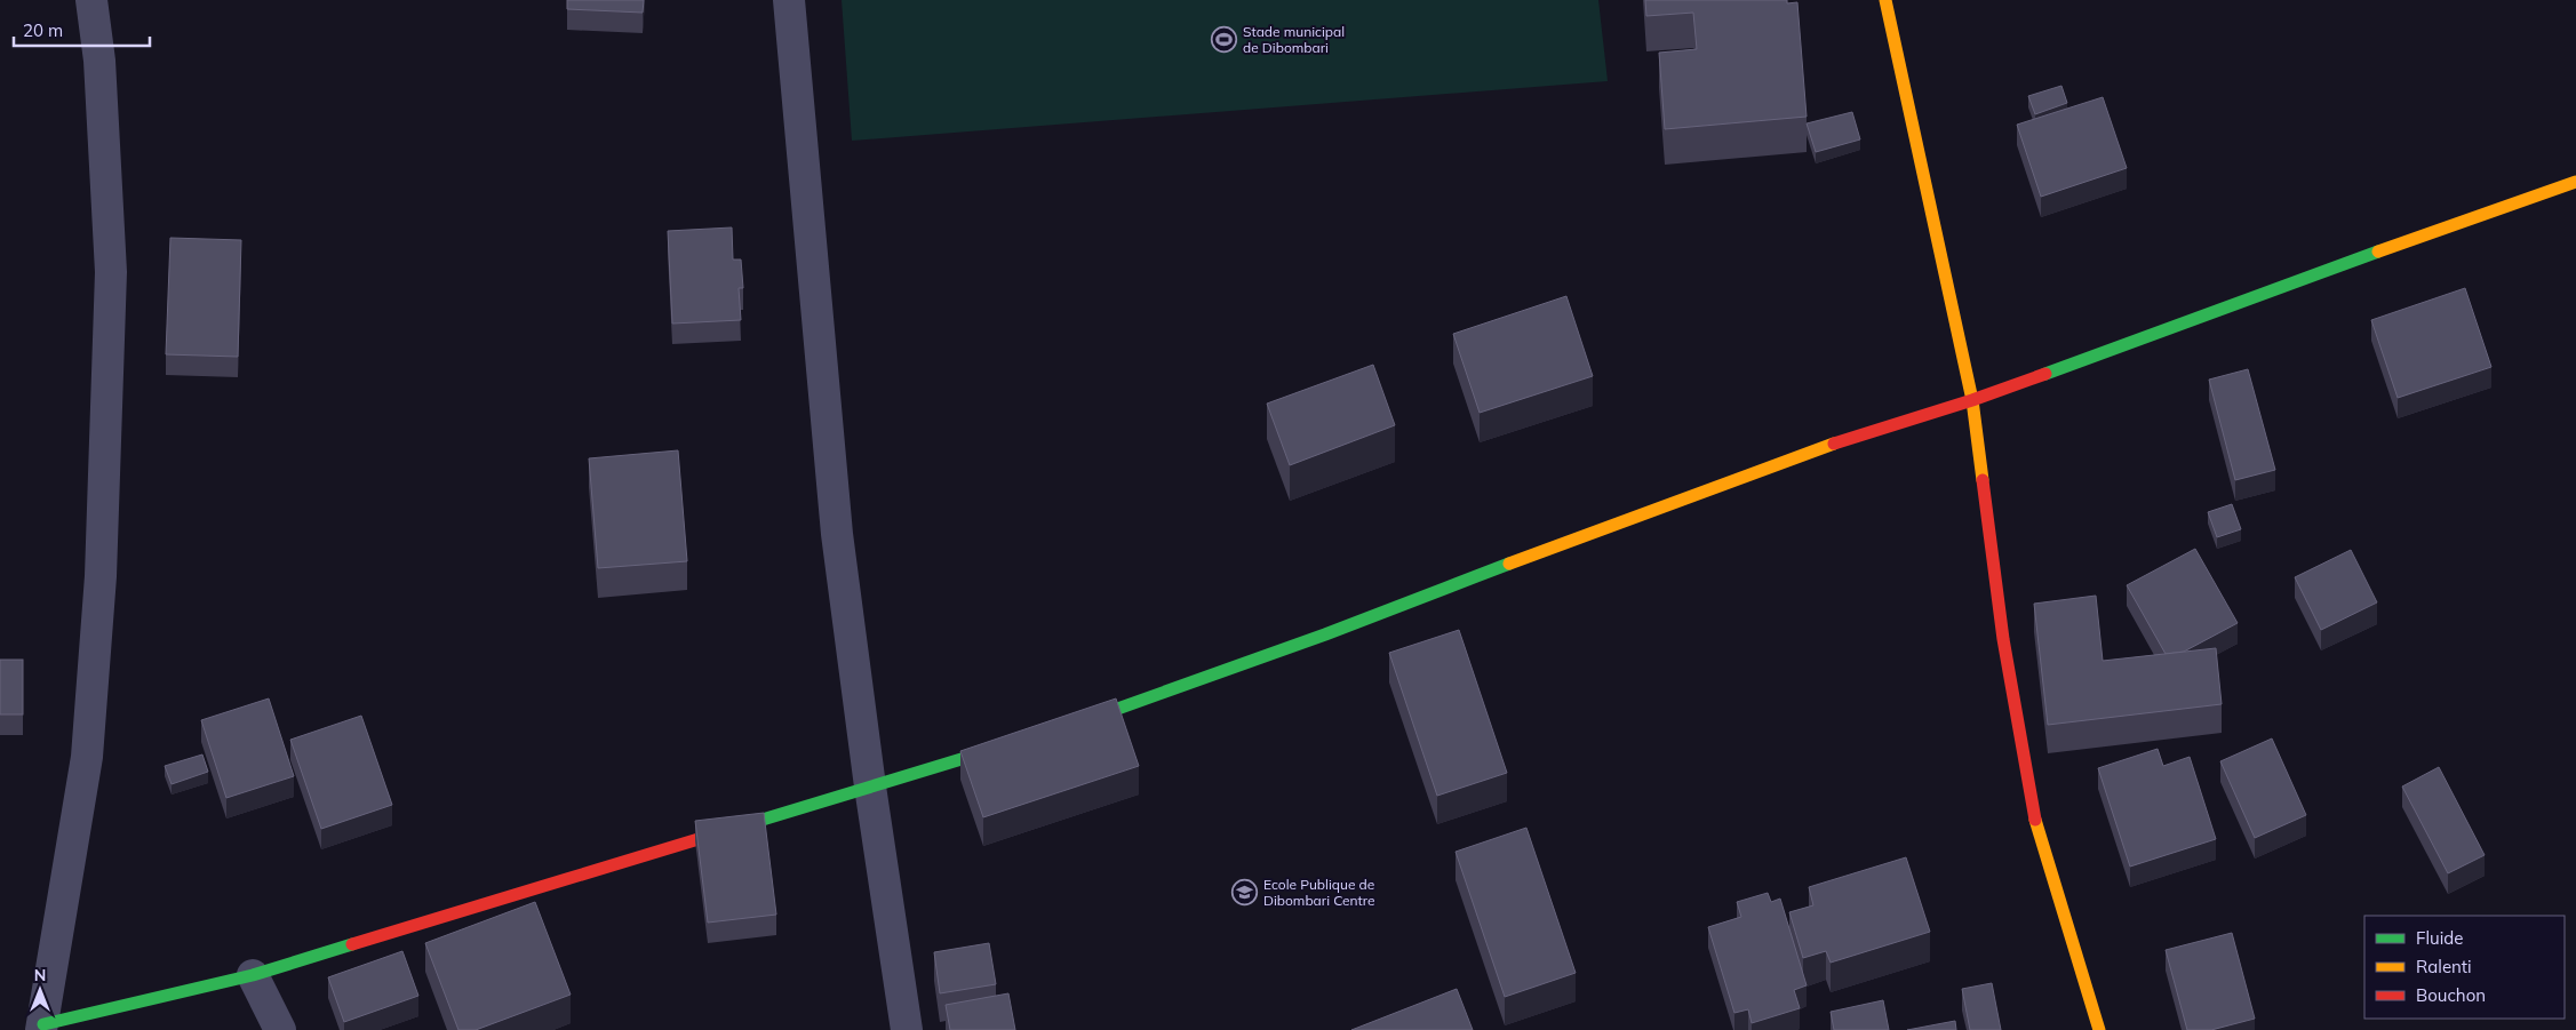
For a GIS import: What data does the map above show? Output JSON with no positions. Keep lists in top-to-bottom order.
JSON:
{
  "places": {
    "sports": ["Stade municipal de Dibombari"],
    "school or university": ["Ecole Publique de Dibombari Centre"]
  },
  "legend": ["Fluide", "Ralenti", "Bouchon"],
  "scale_bar": "20 m",
  "north": "top"
}
